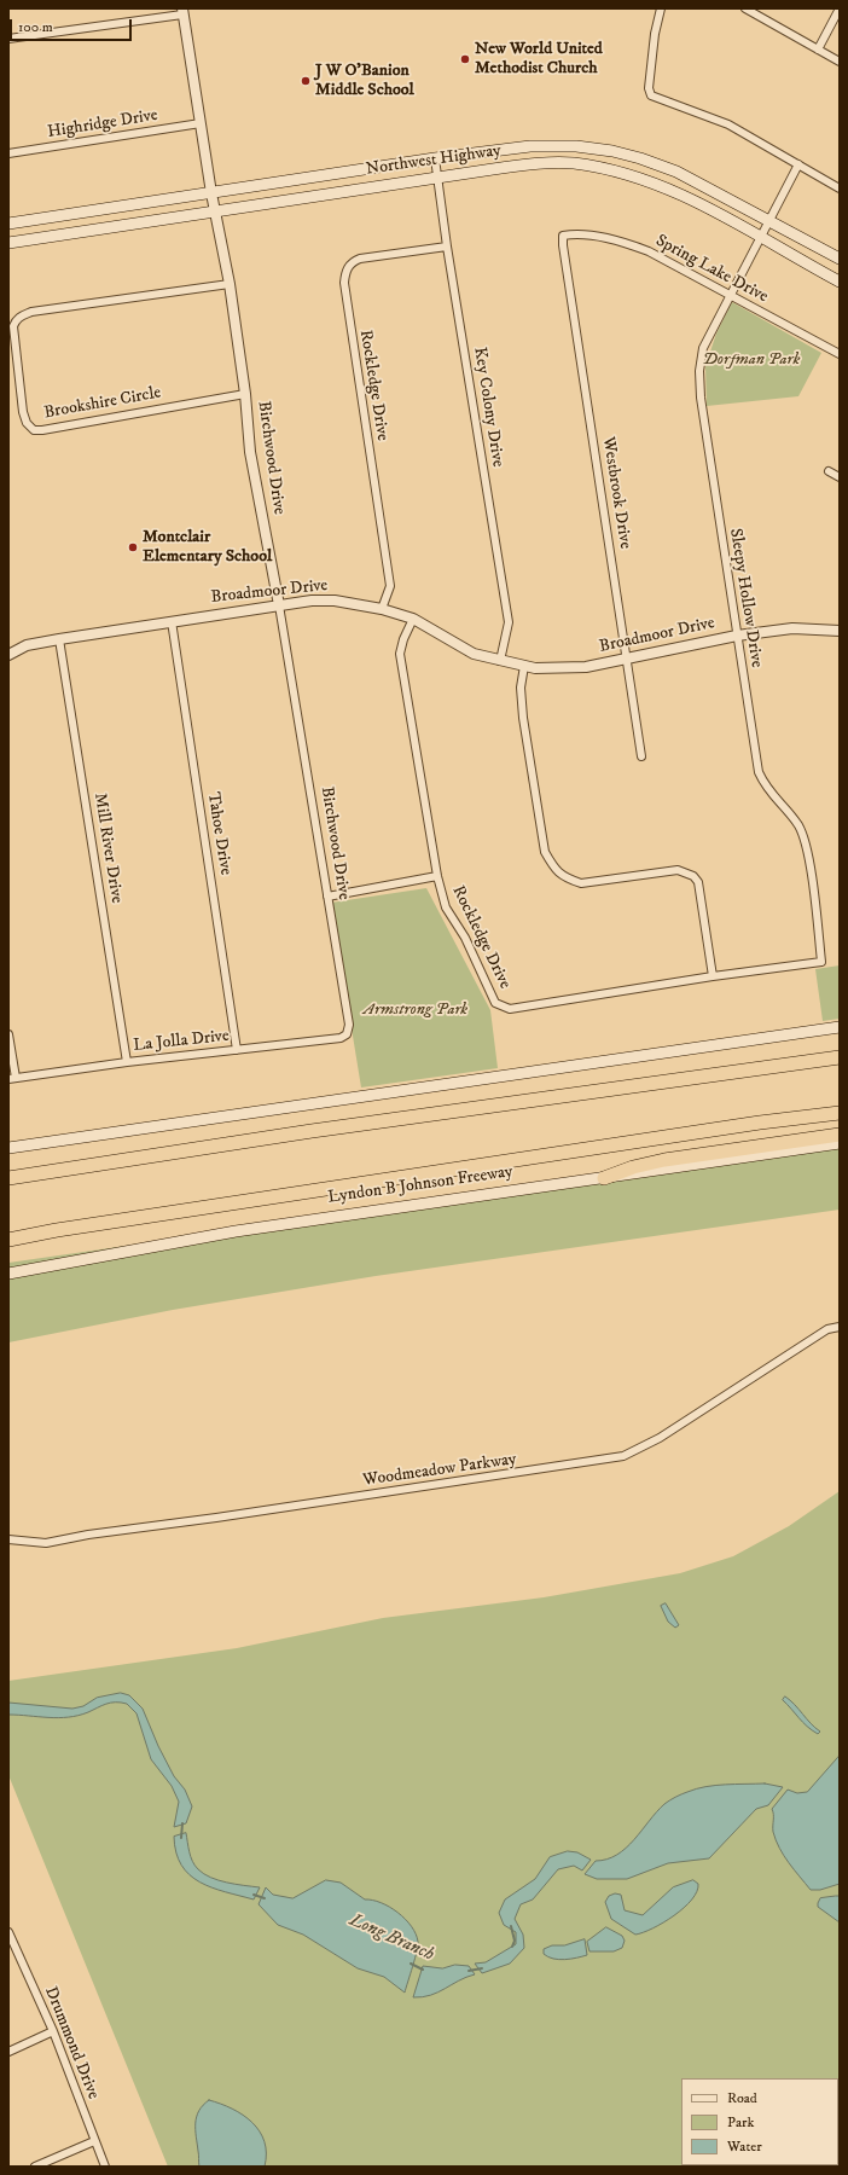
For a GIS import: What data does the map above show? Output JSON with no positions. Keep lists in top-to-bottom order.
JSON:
{
  "streets": {
    "highway": ["Lyndon B Johnson Freeway"],
    "main road": ["Northwest Highway"],
    "street": [
      "Highridge Drive",
      "Spring Lake Drive",
      "Rockledge Drive",
      "Brookshire Circle",
      "Key Colony Drive",
      "Birchwood Drive",
      "Westbrook Drive",
      "Broadmoor Drive",
      "Sleepy Hollow Drive",
      "Tahoe Drive",
      "Mill River Drive",
      "La Jolla Drive",
      "Woodmeadow Parkway",
      "Drummond Drive"
    ]
  },
  "crossings": [
    ["Highridge Drive", "Birchwood Drive"],
    ["Northwest Highway", "Key Colony Drive"],
    ["Northwest Highway", "Birchwood Drive"],
    ["Northwest Highway", "Sleepy Hollow Drive"],
    ["Spring Lake Drive", "Westbrook Drive"],
    ["Spring Lake Drive", "Sleepy Hollow Drive"],
    ["Rockledge Drive", "Key Colony Drive"],
    ["Rockledge Drive", "Broadmoor Drive"],
    ["Rockledge Drive", "Sleepy Hollow Drive"],
    ["Brookshire Circle", "Birchwood Drive"],
    ["Key Colony Drive", "Broadmoor Drive"],
    ["Birchwood Drive", "Broadmoor Drive"],
    ["Birchwood Drive", "La Jolla Drive"],
    ["Westbrook Drive", "Broadmoor Drive"],
    ["Broadmoor Drive", "Sleepy Hollow Drive"],
    ["Broadmoor Drive", "Tahoe Drive"],
    ["Broadmoor Drive", "Mill River Drive"],
    ["Tahoe Drive", "La Jolla Drive"],
    ["Mill River Drive", "La Jolla Drive"]
  ],
  "water": ["Long Branch"],
  "parks": ["Dorfman Park", "Armstrong Park"],
  "places": ["New World United Methodist Church", "J W O'Banion Middle School", "Montclair Elementary School"],
  "legend": ["Road", "Park", "Water"],
  "scale_bar": "100 m"
}
